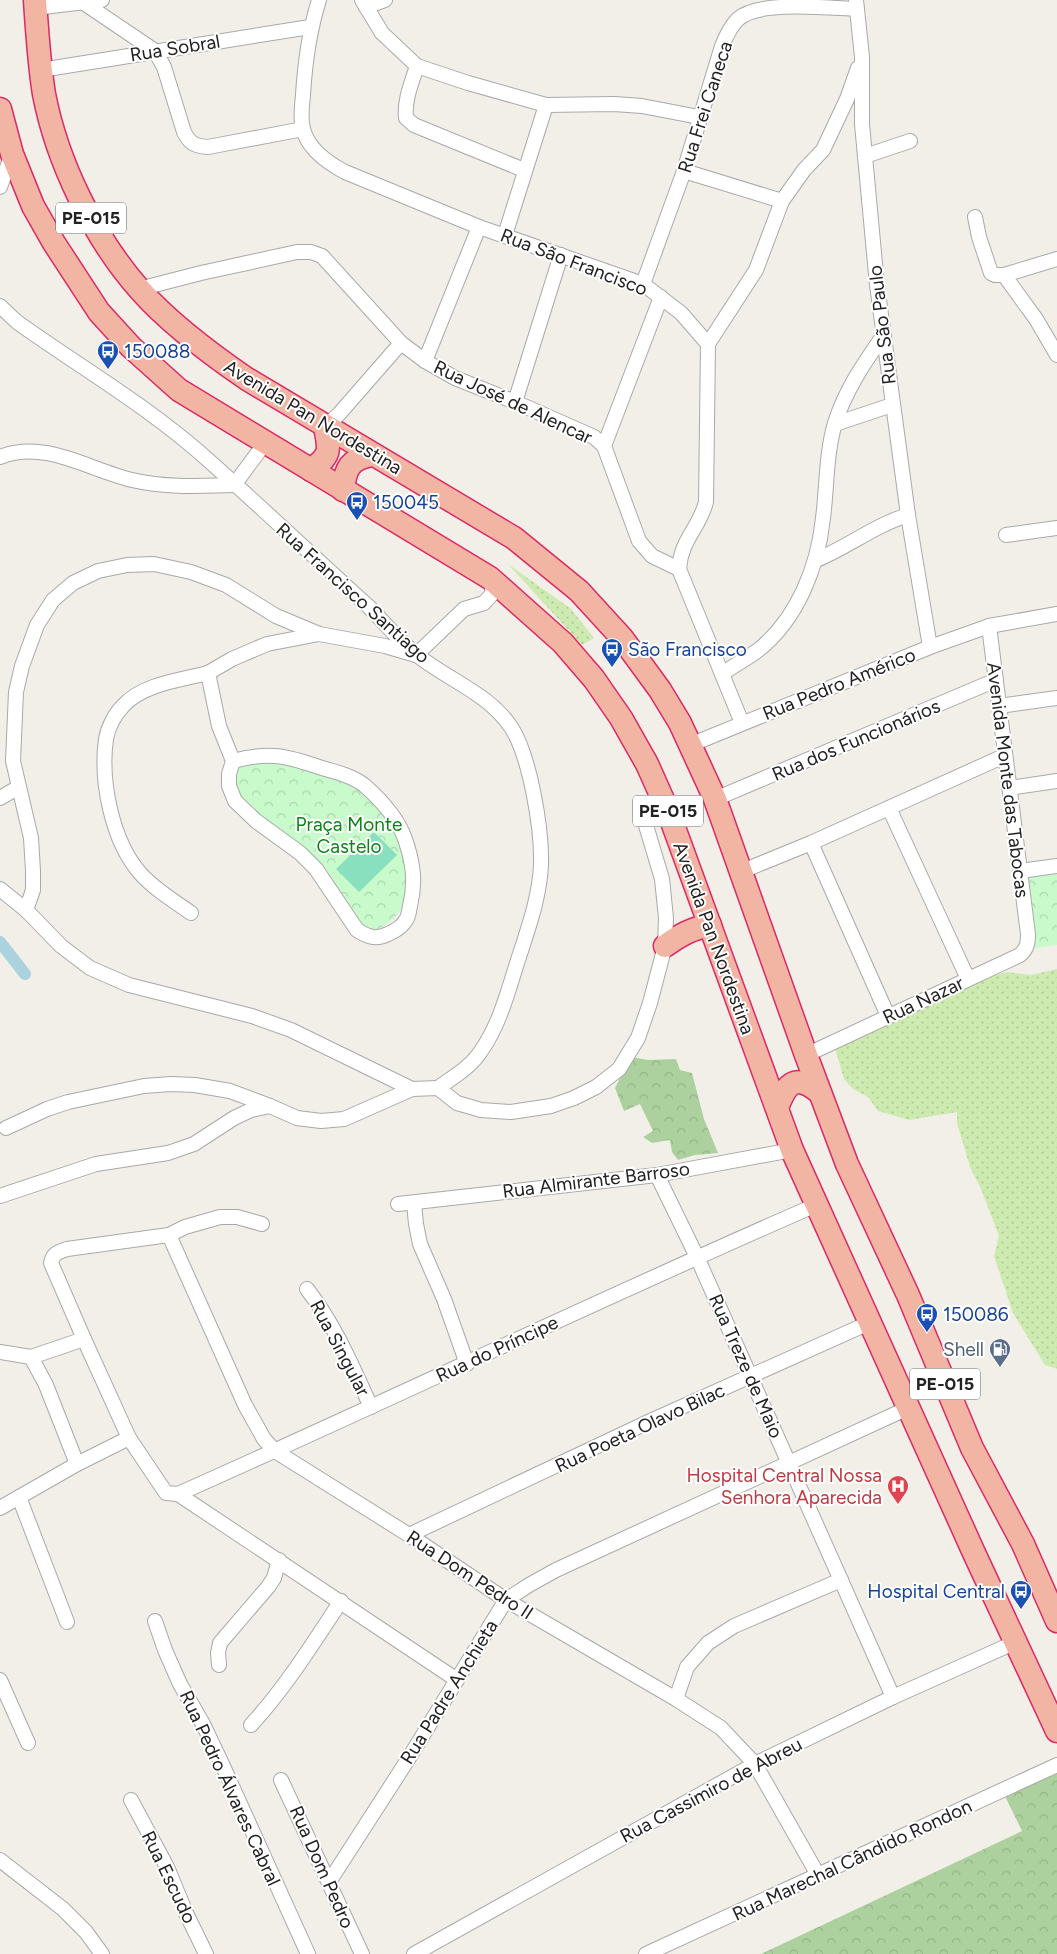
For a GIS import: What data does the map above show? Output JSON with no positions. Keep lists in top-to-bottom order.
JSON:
{
  "streets": {
    "highway": ["PE-015", "Avenida Pan Nordestina"],
    "street": [
      "Rua Sobral",
      "Rua Frei Caneca",
      "Rua São Francisco",
      "Rua São Paulo",
      "Rua José de Alencar",
      "Rua Francisco Santiago",
      "Rua Pedro Américo",
      "Rua dos Funcionários",
      "Avenida Monte das Tabocas",
      "Rua Nazar",
      "Rua Almirante Barroso",
      "Rua Singular",
      "Rua do Príncipe",
      "Rua Treze de Maio",
      "Rua Poeta Olavo Bilac",
      "Rua Dom Pedro II",
      "Rua Padre Anchieta",
      "Rua Pedro Álvares Cabral",
      "Rua Cassimiro de Abreu",
      "Rua Marechal Cândido Rondon",
      "Rua Dom Pedro",
      "Rua Escudo"
    ]
  },
  "crossings": [
    ["Rua Sobral", "Avenida Pan Nordestina"],
    ["Rua Frei Caneca", "Rua São Francisco"],
    ["Rua Frei Caneca", "Rua São Paulo"],
    ["Rua São Paulo", "Rua Pedro Américo"],
    ["Rua José de Alencar", "Avenida Pan Nordestina"],
    ["Avenida Pan Nordestina", "Rua Pedro Américo"],
    ["Avenida Pan Nordestina", "Rua dos Funcionários"],
    ["Avenida Pan Nordestina", "Rua Nazar"],
    ["Avenida Pan Nordestina", "Rua Almirante Barroso"],
    ["Avenida Pan Nordestina", "Rua do Príncipe"],
    ["Avenida Pan Nordestina", "Rua Poeta Olavo Bilac"],
    ["Avenida Pan Nordestina", "Rua Padre Anchieta"],
    ["Avenida Pan Nordestina", "Rua Cassimiro de Abreu"],
    ["Rua Pedro Américo", "Avenida Monte das Tabocas"],
    ["Rua dos Funcionários", "Avenida Monte das Tabocas"],
    ["Avenida Monte das Tabocas", "Rua Nazar"],
    ["Rua Almirante Barroso", "Rua Treze de Maio"],
    ["Rua Singular", "Rua do Príncipe"],
    ["Rua do Príncipe", "Rua Treze de Maio"],
    ["Rua do Príncipe", "Rua Dom Pedro II"],
    ["Rua Treze de Maio", "Rua Poeta Olavo Bilac"],
    ["Rua Treze de Maio", "Rua Padre Anchieta"],
    ["Rua Treze de Maio", "Rua Cassimiro de Abreu"],
    ["Rua Poeta Olavo Bilac", "Rua Dom Pedro II"],
    ["Rua Dom Pedro II", "Rua Padre Anchieta"],
    ["Rua Dom Pedro II", "Rua Cassimiro de Abreu"],
    ["Rua Dom Pedro II", "Rua Marechal Cândido Rondon"],
    ["Rua Padre Anchieta", "Rua Dom Pedro"]
  ],
  "parks": ["Praça Monte Castelo"],
  "places": {
    "bus stop": [
      "150088",
      "150045",
      "São Francisco",
      "150086",
      "Hospital Central"
    ],
    "fuel station": ["Shell"],
    "hospital": ["Hospital Central Nossa Senhora Aparecida"]
  }
}
